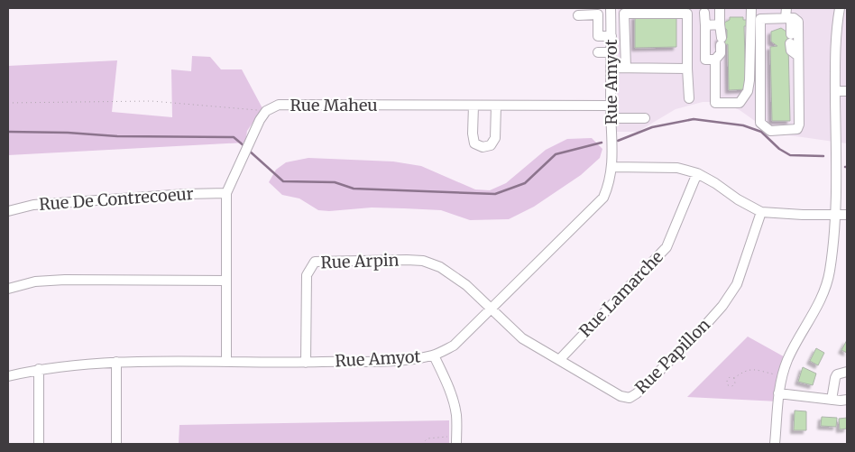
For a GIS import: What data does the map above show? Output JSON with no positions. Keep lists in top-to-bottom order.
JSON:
{
  "streets": {
    "street": [
      "Rue Amyot",
      "Rue Maheu",
      "Rue De Contrecoeur",
      "Rue Arpin",
      "Rue Lamarche",
      "Rue Papillon"
    ]
  },
  "crossings": [
    ["Rue Amyot", "Rue Maheu"],
    ["Rue Amyot", "Rue Arpin"],
    ["Rue Amyot", "Rue Papillon"],
    ["Rue Maheu", "Rue De Contrecoeur"],
    ["Rue Arpin", "Rue Papillon"],
    ["Rue Lamarche", "Rue Papillon"]
  ]
}
